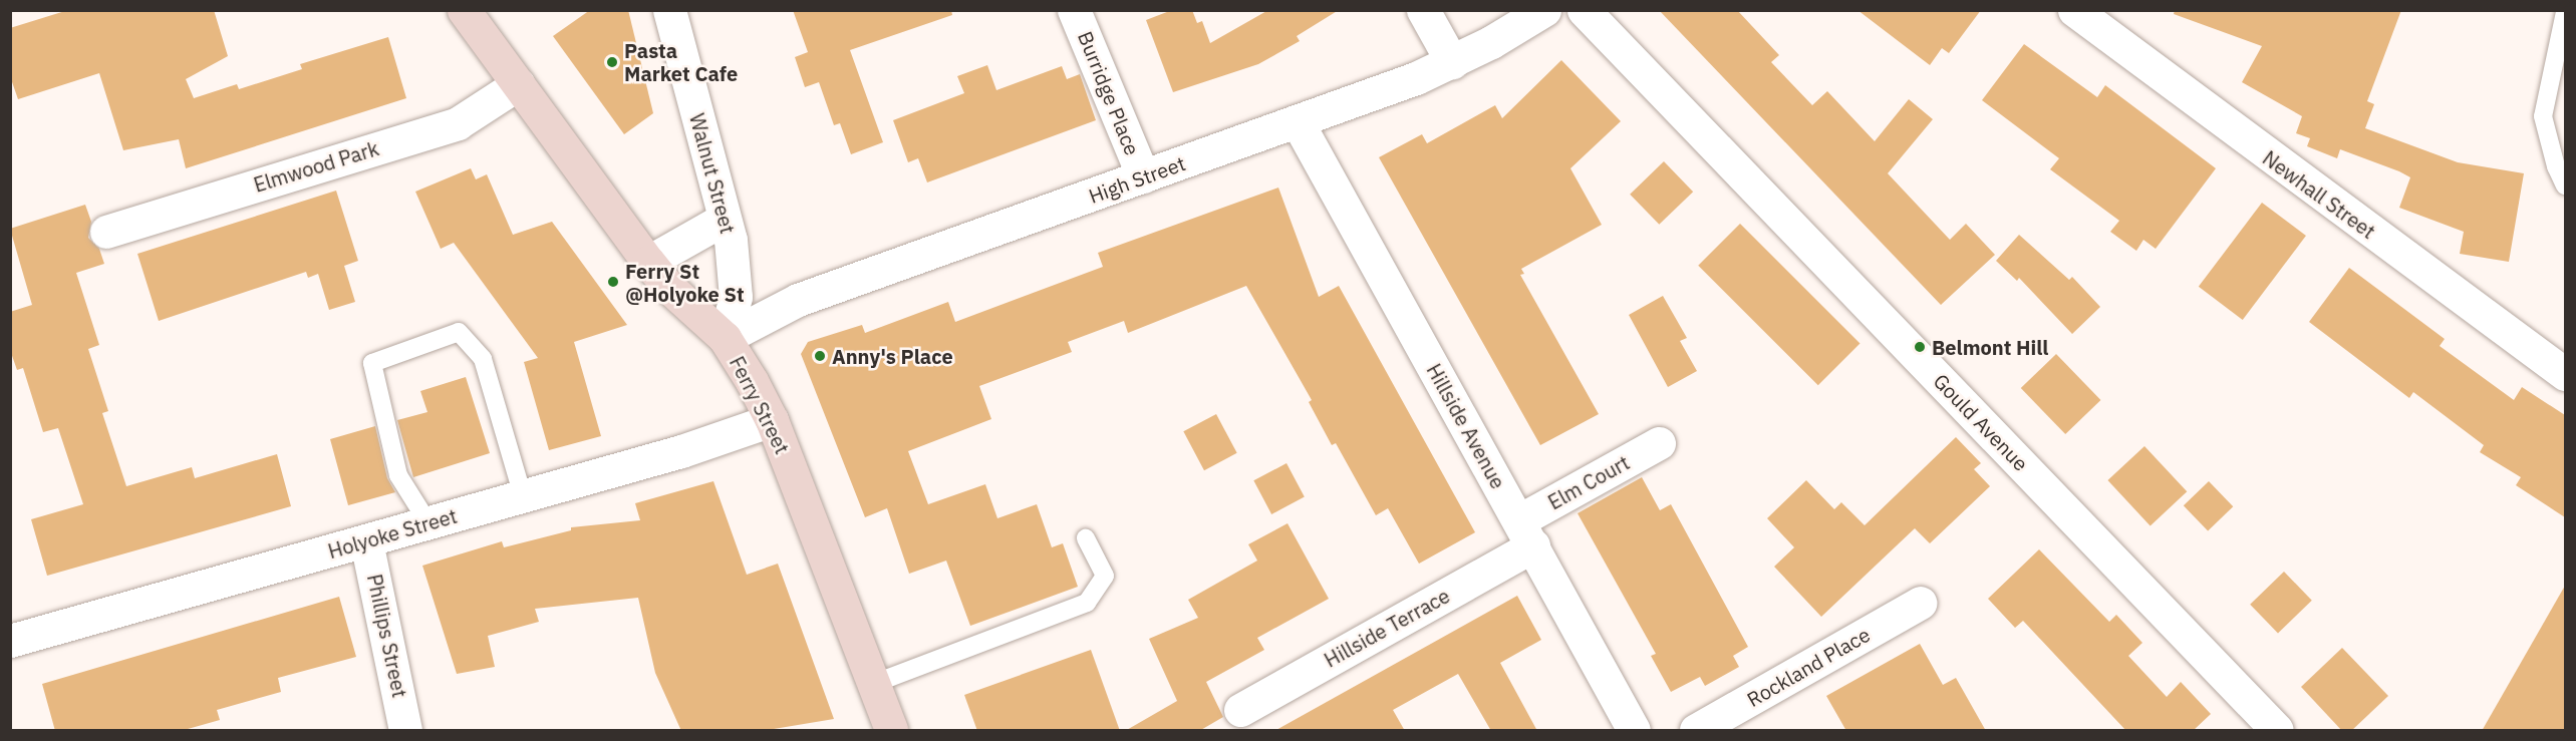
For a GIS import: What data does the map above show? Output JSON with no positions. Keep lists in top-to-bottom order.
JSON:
{
  "streets": {
    "main road": ["Ferry Street"],
    "street": [
      "Burridge Place",
      "Elmwood Park",
      "Walnut Street",
      "High Street",
      "Newhall Street",
      "Gould Avenue",
      "Hillside Avenue",
      "Elm Court",
      "Holyoke Street",
      "Hillside Terrace",
      "Phillips Street",
      "Rockland Place"
    ]
  },
  "crossings": [
    ["Burridge Place", "High Street"],
    ["Elmwood Park", "Ferry Street"],
    ["Walnut Street", "High Street"],
    ["Walnut Street", "Ferry Street"],
    ["High Street", "Ferry Street"],
    ["High Street", "Hillside Avenue"],
    ["Ferry Street", "Holyoke Street"],
    ["Hillside Avenue", "Elm Court"],
    ["Hillside Avenue", "Hillside Terrace"],
    ["Elm Court", "Hillside Terrace"],
    ["Holyoke Street", "Phillips Street"]
  ],
  "places": [
    "Pasta Market Cafe",
    "Ferry St @Holyoke St",
    "Belmont Hill",
    "Anny's Place"
  ]
}
